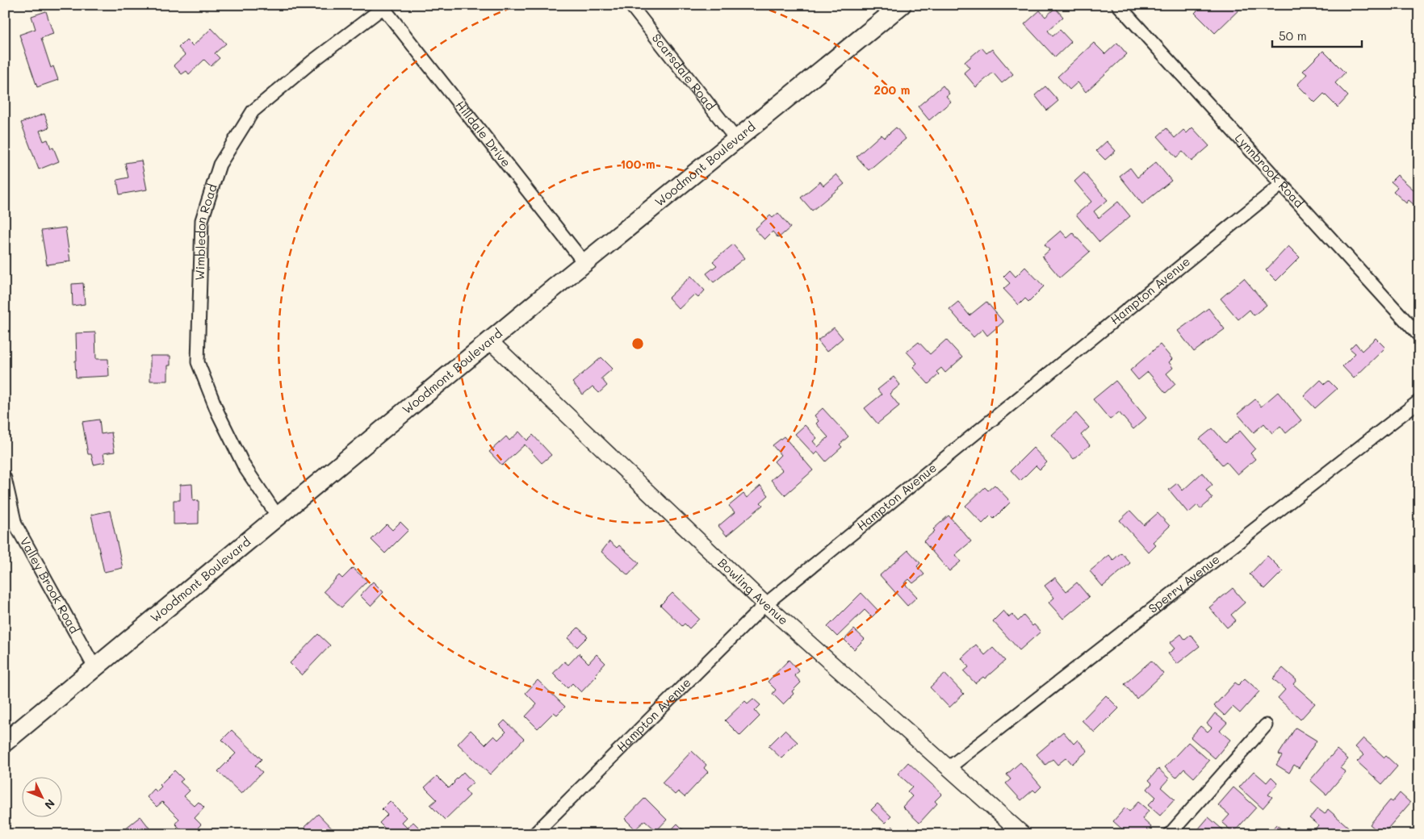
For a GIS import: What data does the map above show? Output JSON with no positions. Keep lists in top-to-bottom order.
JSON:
{
  "streets": {
    "main road": ["Woodmont Boulevard"],
    "street": [
      "Scarsdale Road",
      "Hilldale Drive",
      "Lynnbrook Road",
      "Wimbledon Road",
      "Hampton Avenue",
      "Sperry Avenue",
      "Valley Brook Road",
      "Bowling Avenue"
    ]
  },
  "crossings": [
    ["Scarsdale Road", "Woodmont Boulevard"],
    ["Hilldale Drive", "Woodmont Boulevard"],
    ["Hilldale Drive", "Wimbledon Road"],
    ["Woodmont Boulevard", "Wimbledon Road"],
    ["Woodmont Boulevard", "Valley Brook Road"],
    ["Woodmont Boulevard", "Bowling Avenue"],
    ["Lynnbrook Road", "Hampton Avenue"],
    ["Hampton Avenue", "Bowling Avenue"],
    ["Sperry Avenue", "Bowling Avenue"]
  ],
  "scale_bar": "50 m",
  "north": "bottom right",
  "rings": ["200 m", "100 m"]
}
